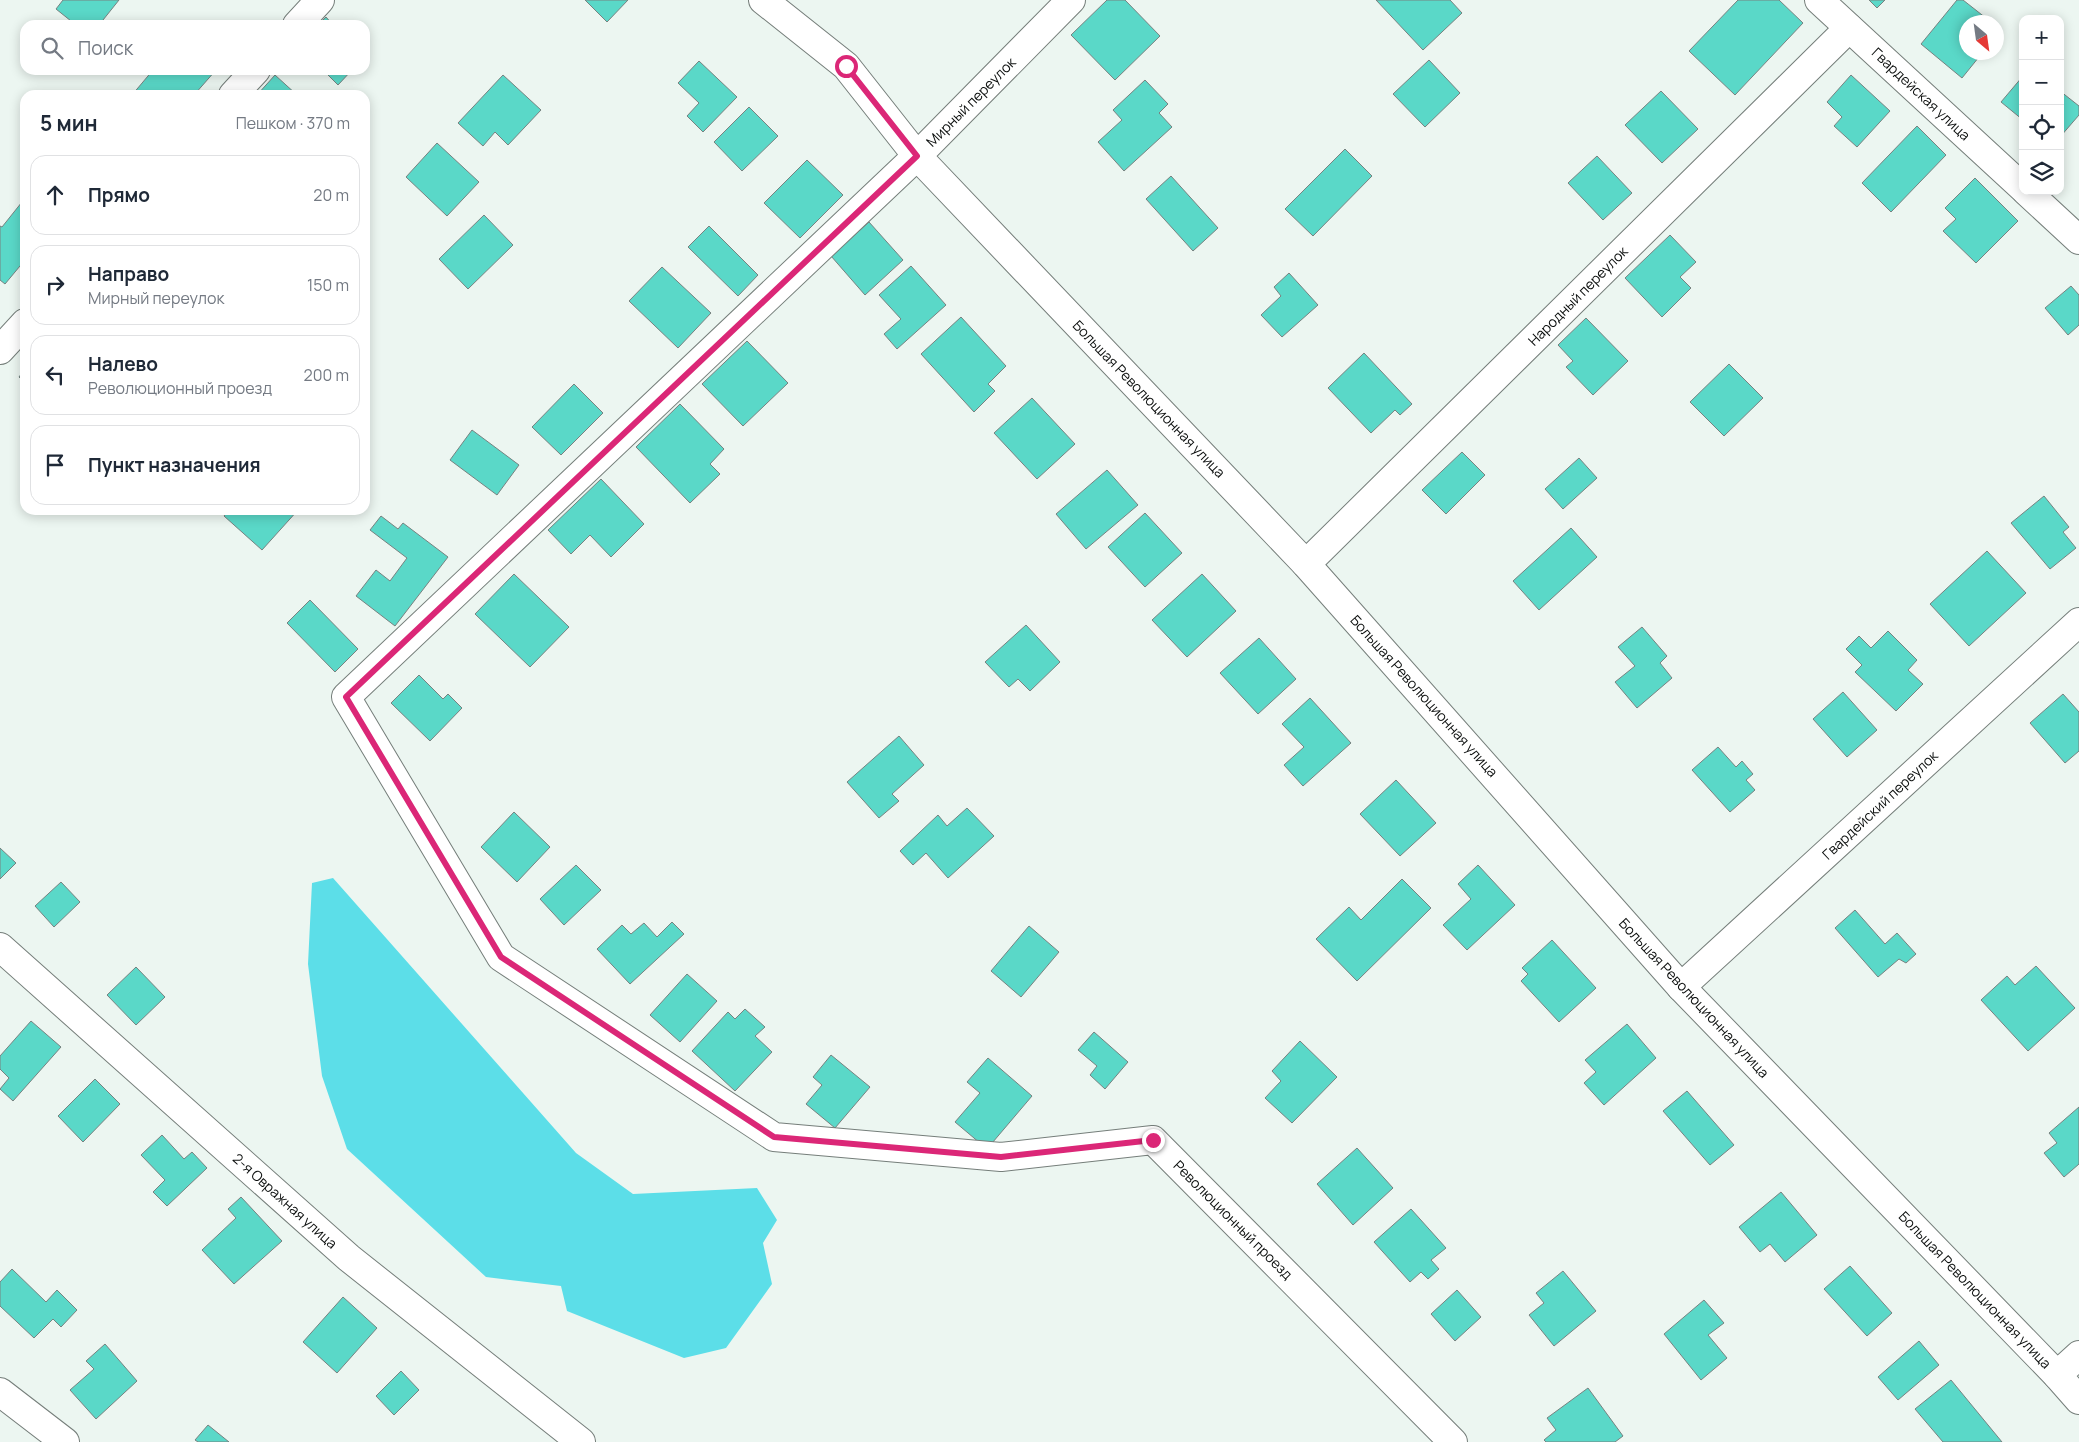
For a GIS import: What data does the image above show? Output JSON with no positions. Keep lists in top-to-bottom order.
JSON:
{
  "streets": {
    "street": [
      "Гвардейская улица",
      "Мирный переулок",
      "Народный переулок",
      "Большая Революционная улица",
      "Гвардейский переулок",
      "2-я Овражная улица",
      "Революционный проезд"
    ]
  },
  "crossings": [
    ["Гвардейская улица", "Народный переулок"],
    ["Мирный переулок", "Большая Революционная улица"],
    ["Мирный переулок", "Революционный проезд"],
    ["Народный переулок", "Большая Революционная улица"],
    ["Большая Революционная улица", "Гвардейский переулок"]
  ],
  "north": "bottom right",
  "page": {
    "map_buttons": ["+", "−"],
    "search": "Поиск",
    "heading": ["5 мин", "Пешком · 370 m"],
    "list": [
      ["Прямо", "20 m"],
      ["Направо", "Мирный переулок", "150 m"],
      ["Налево", "Революционный проезд", "200 m"],
      "Пункт назначения"
    ]
  }
}
